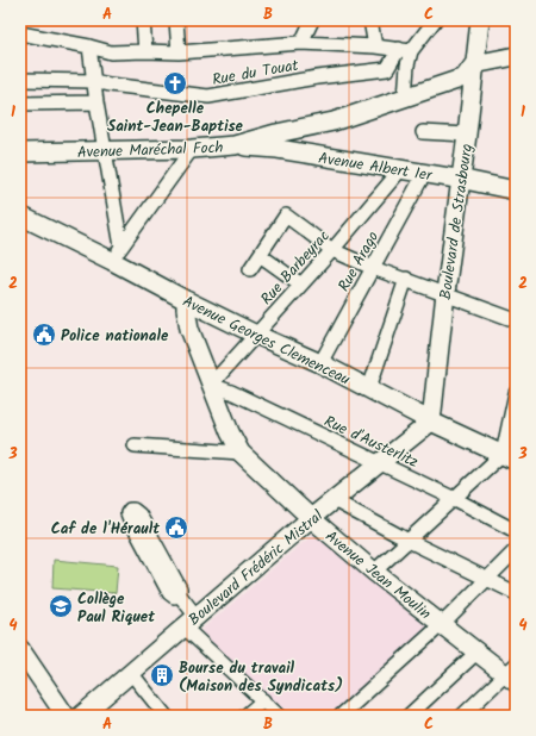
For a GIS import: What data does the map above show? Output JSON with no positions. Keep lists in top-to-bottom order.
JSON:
{
  "streets": {
    "main road": [
      "Avenue Maréchal Foch",
      "Avenue Albert 1er",
      "Boulevard de Strasbourg",
      "Avenue Georges Clemenceau",
      "Boulevard Frédéric Mistral",
      "Avenue Jean Moulin"
    ],
    "street": [
      "Rue du Touat",
      "Rue Arago",
      "Rue Barbeyrac",
      "Rue d'Austerlitz"
    ]
  },
  "crossings": [
    ["Avenue Maréchal Foch", "Avenue Albert 1er"],
    ["Avenue Maréchal Foch", "Boulevard de Strasbourg"],
    ["Avenue Albert 1er", "Boulevard de Strasbourg"],
    ["Avenue Albert 1er", "Rue Arago"],
    ["Avenue Albert 1er", "Rue Barbeyrac"],
    ["Boulevard de Strasbourg", "Avenue Georges Clemenceau"],
    ["Boulevard de Strasbourg", "Boulevard Frédéric Mistral"],
    ["Rue Arago", "Avenue Georges Clemenceau"],
    ["Rue Barbeyrac", "Avenue Georges Clemenceau"],
    ["Rue Barbeyrac", "Rue d'Austerlitz"],
    ["Rue Barbeyrac", "Avenue Jean Moulin"],
    ["Avenue Georges Clemenceau", "Boulevard Frédéric Mistral"],
    ["Avenue Georges Clemenceau", "Avenue Jean Moulin"],
    ["Rue d'Austerlitz", "Boulevard Frédéric Mistral"],
    ["Rue d'Austerlitz", "Avenue Jean Moulin"],
    ["Boulevard Frédéric Mistral", "Avenue Jean Moulin"]
  ],
  "places": {
    "church": ["Chepelle Saint-Jean-Baptise"],
    "public building": ["Police nationale", "Caf de l'Hérault"],
    "school or university": ["Collège Paul Riquet"],
    "building": ["Bourse du travail (Maison des Syndicats)"]
  },
  "grid": {
    "columns": ["A", "B", "C"],
    "rows": [
      "1",
      "2",
      "3",
      "4"
    ]
  }
}
